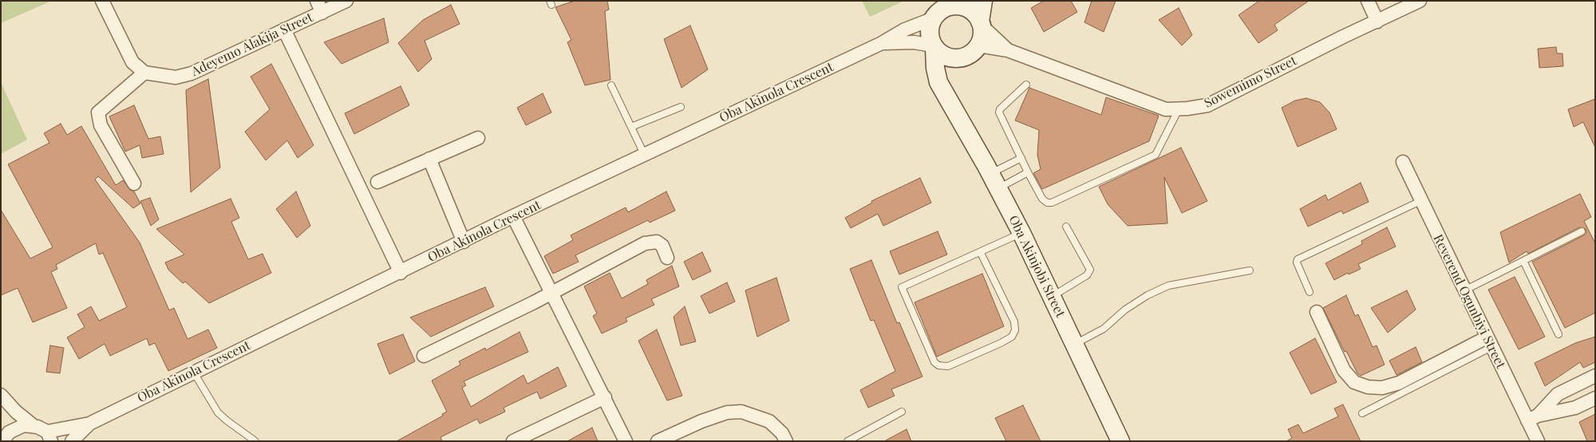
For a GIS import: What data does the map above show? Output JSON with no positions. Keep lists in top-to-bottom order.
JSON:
{
  "streets": {
    "street": [
      "Adeyemo Alakija Street",
      "Sowemimo Street",
      "Oba Akinola Crescent",
      "Oba Akinjobi Street",
      "Reverend Ogunbiyi Street"
    ]
  },
  "crossings": [
    ["Sowemimo Street", "Oba Akinola Crescent"],
    ["Sowemimo Street", "Oba Akinjobi Street"],
    ["Oba Akinola Crescent", "Oba Akinjobi Street"]
  ]
}
